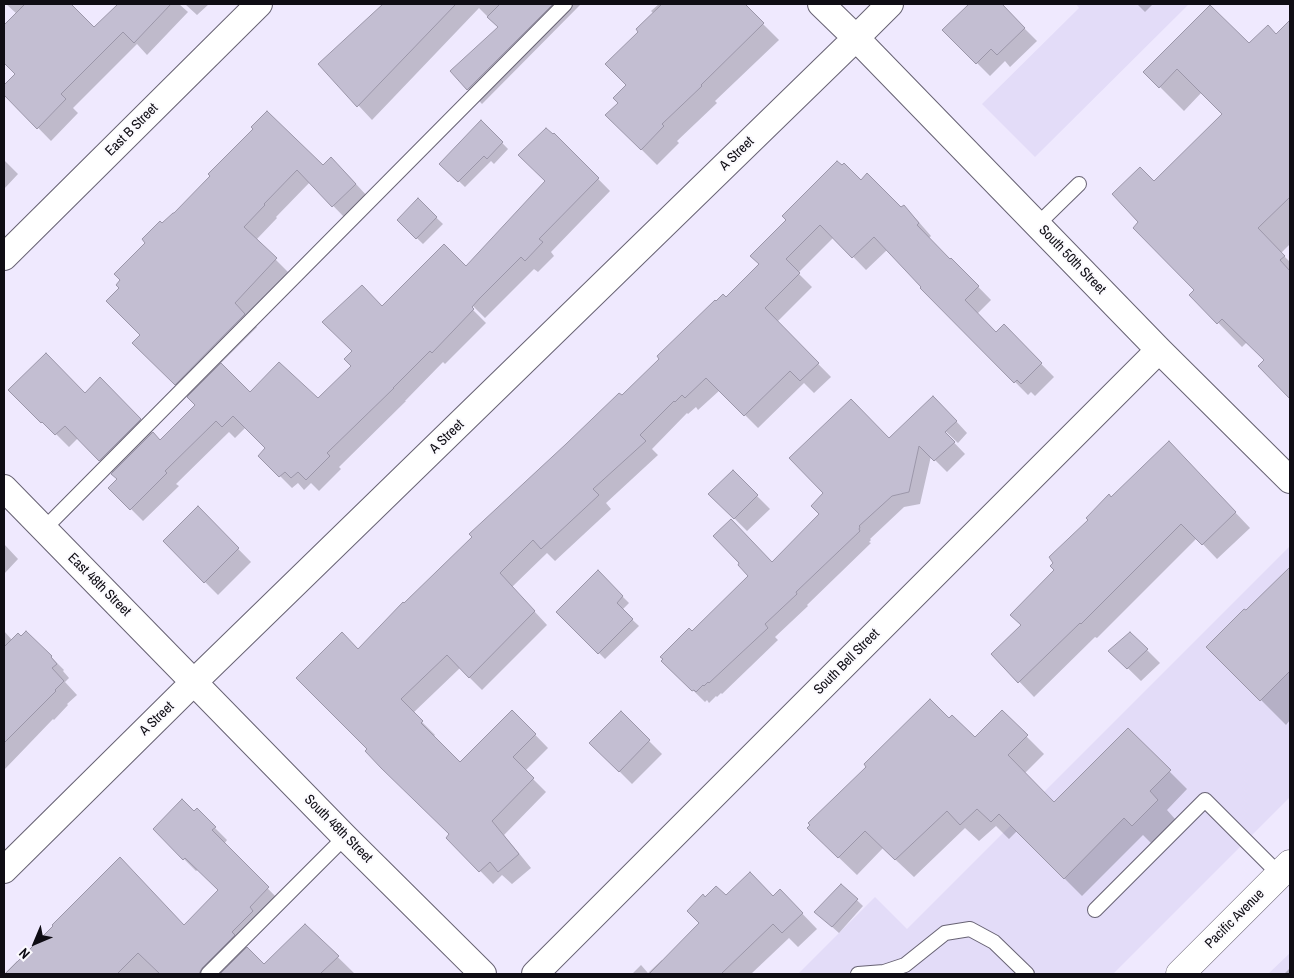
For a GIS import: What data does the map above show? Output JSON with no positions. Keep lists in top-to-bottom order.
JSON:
{
  "streets": {
    "main road": ["Pacific Avenue"],
    "street": [
      "East B Street",
      "A Street",
      "South 50th Street",
      "East 48th Street",
      "South Bell Street",
      "South 48th Street"
    ]
  },
  "crossings": [
    ["A Street", "South 50th Street"],
    ["A Street", "East 48th Street"],
    ["A Street", "South 48th Street"],
    ["South 50th Street", "South Bell Street"],
    ["East 48th Street", "South 48th Street"]
  ],
  "north": "bottom left"
}
